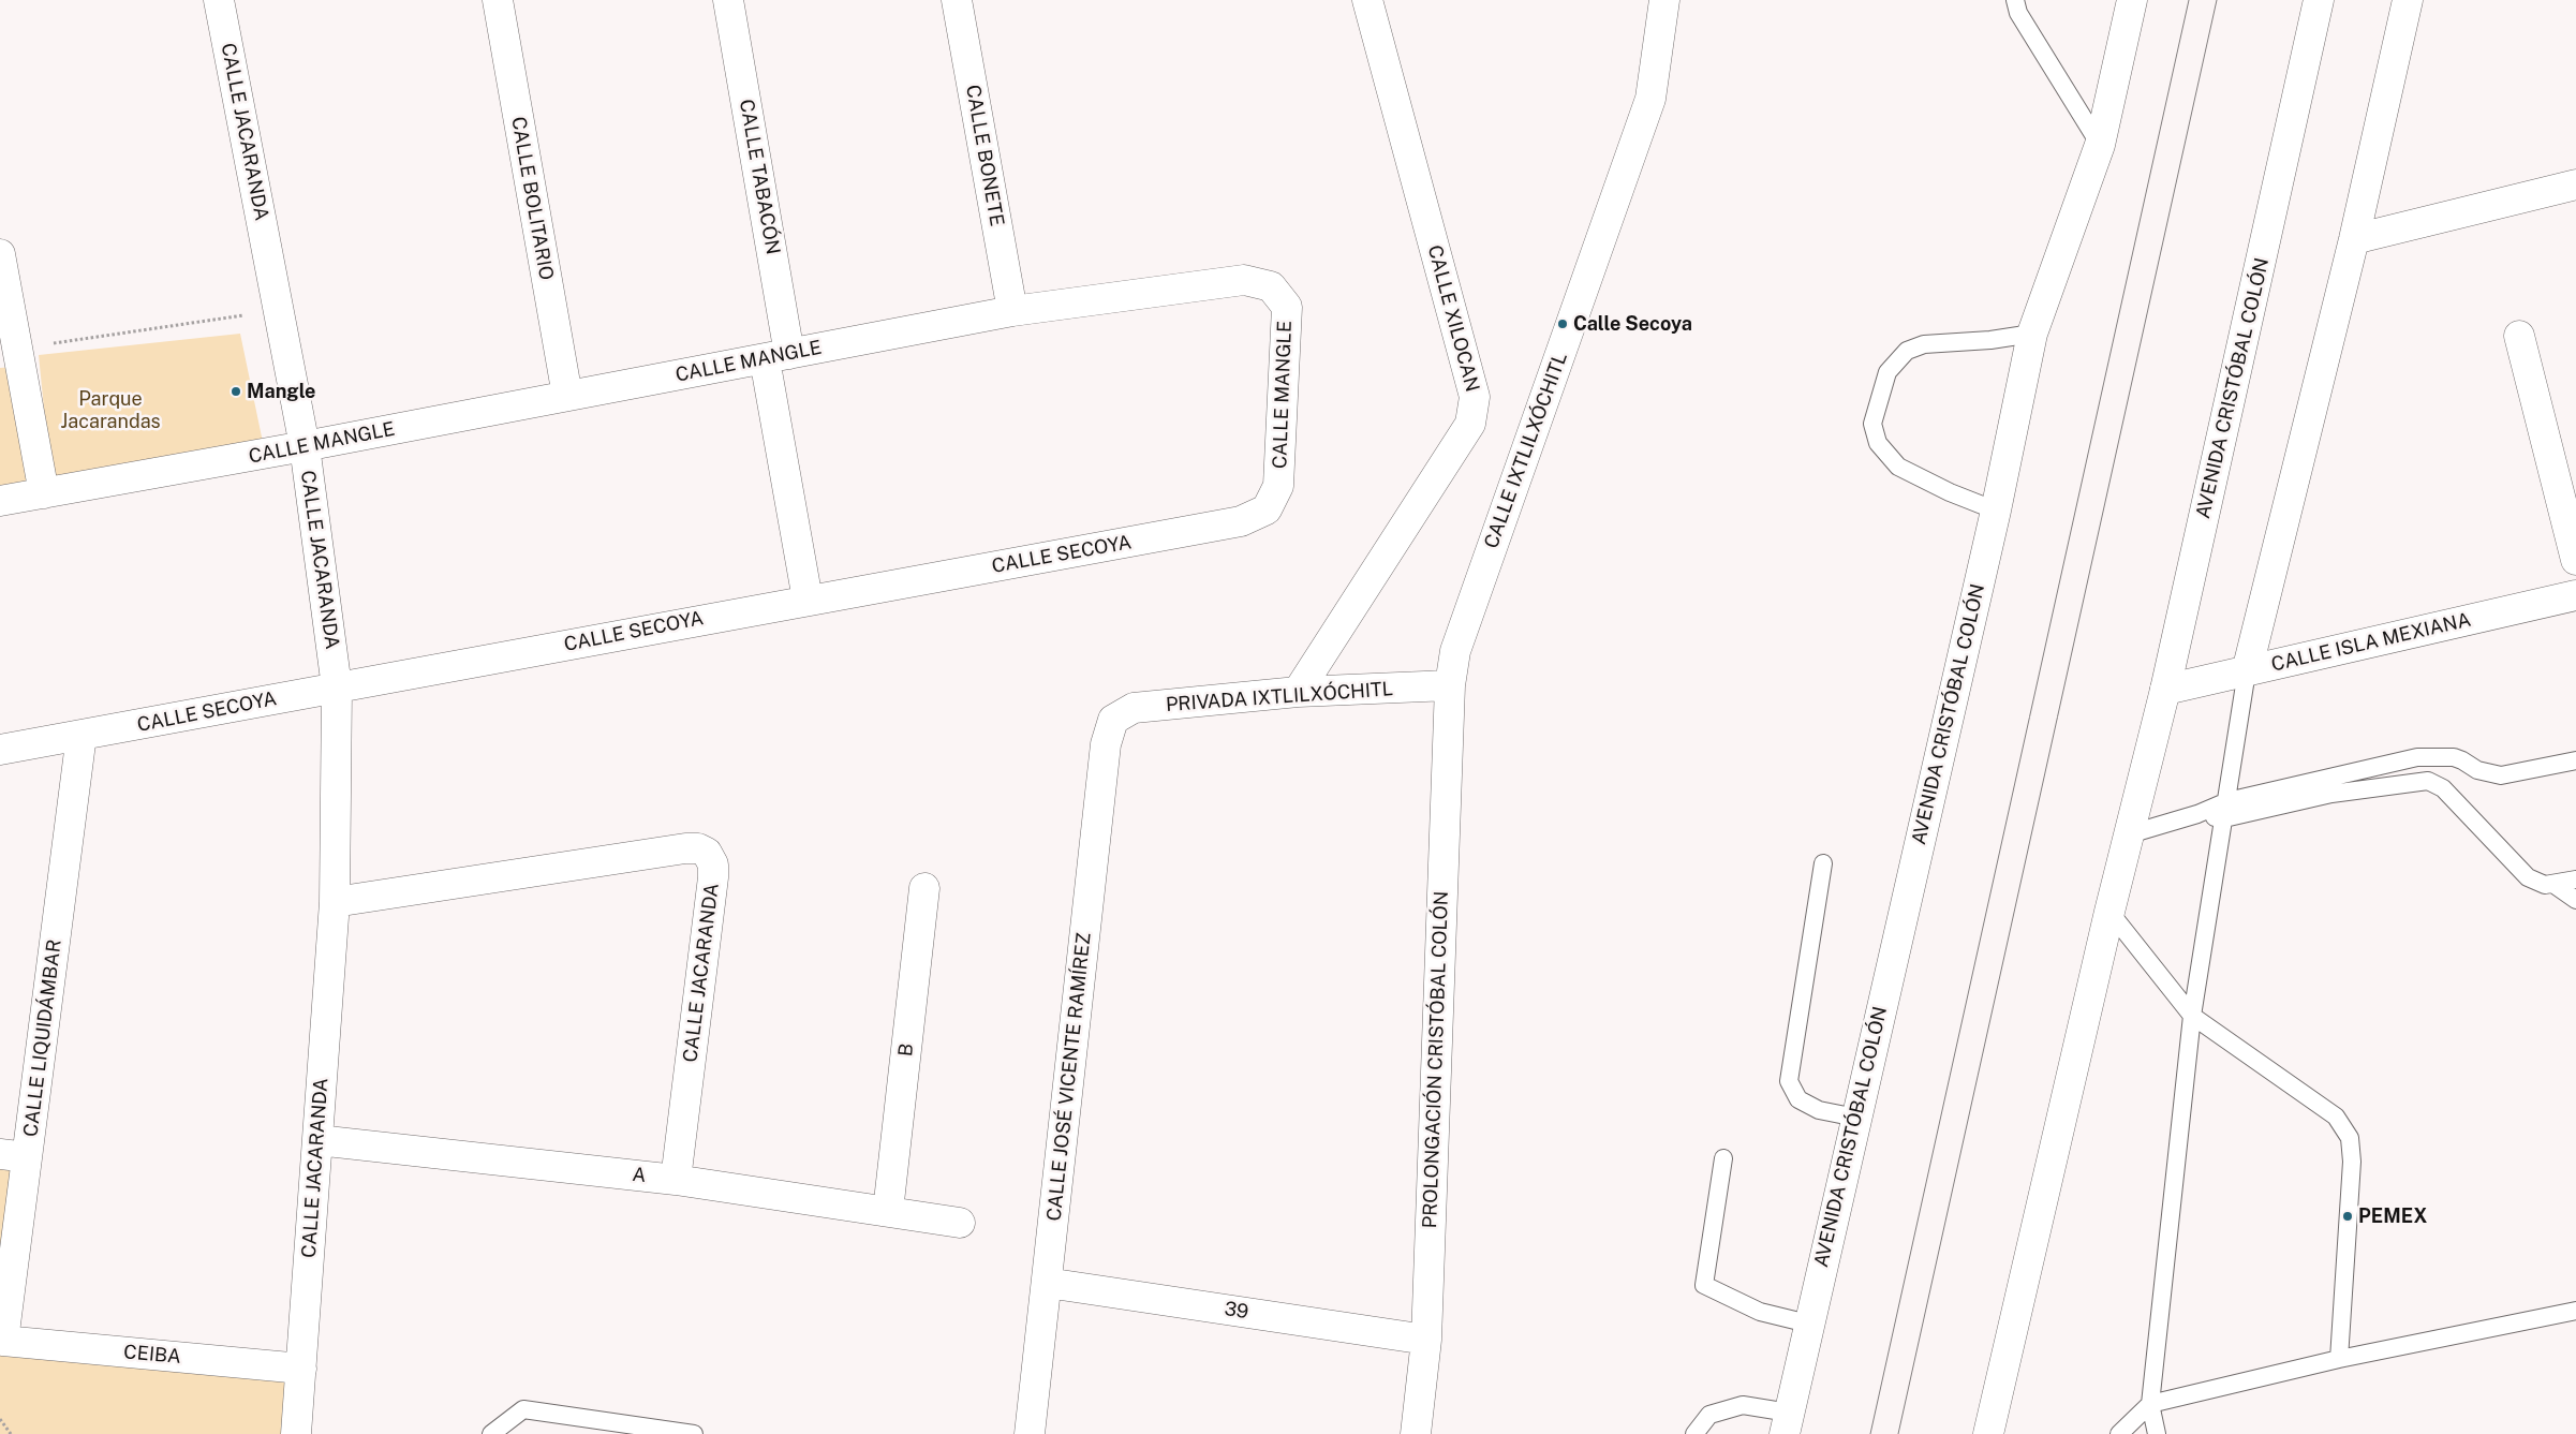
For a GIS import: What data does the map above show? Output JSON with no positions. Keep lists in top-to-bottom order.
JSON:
{
  "streets": {
    "street": [
      "CALLE JACARANDA",
      "CALLE BONETE",
      "CALLE TABACÓN",
      "CALLE BOLITARIO",
      "CALLE XILOCAN",
      "CALLE MANGLE",
      "AVENIDA CRISTÓBAL COLÓN",
      "CALLE IXTLILXÓCHITL",
      "CALLE SECOYA",
      "CALLE ISLA MEXIANA",
      "PRIVADA IXTLILXÓCHITL",
      "CALLE LIQUIDÁMBAR",
      "B",
      "PROLONGACIÓN CRISTÓBAL COLÓN",
      "CALLE JOSÉ VICENTE RAMÍREZ",
      "A",
      "39",
      "CEIBA"
    ]
  },
  "crossings": [
    ["CALLE JACARANDA", "CALLE MANGLE"],
    ["CALLE JACARANDA", "CALLE SECOYA"],
    ["CALLE JACARANDA", "A"],
    ["CALLE JACARANDA", "CEIBA"],
    ["CALLE BONETE", "CALLE MANGLE"],
    ["CALLE TABACÓN", "CALLE MANGLE"],
    ["CALLE TABACÓN", "CALLE SECOYA"],
    ["CALLE BOLITARIO", "CALLE MANGLE"],
    ["CALLE XILOCAN", "PRIVADA IXTLILXÓCHITL"],
    ["CALLE MANGLE", "CALLE SECOYA"],
    ["AVENIDA CRISTÓBAL COLÓN", "CALLE ISLA MEXIANA"],
    ["CALLE IXTLILXÓCHITL", "PRIVADA IXTLILXÓCHITL"],
    ["CALLE IXTLILXÓCHITL", "PROLONGACIÓN CRISTÓBAL COLÓN"],
    ["CALLE SECOYA", "CALLE LIQUIDÁMBAR"],
    ["PRIVADA IXTLILXÓCHITL", "PROLONGACIÓN CRISTÓBAL COLÓN"],
    ["PRIVADA IXTLILXÓCHITL", "CALLE JOSÉ VICENTE RAMÍREZ"],
    ["CALLE LIQUIDÁMBAR", "CEIBA"],
    ["B", "A"],
    ["PROLONGACIÓN CRISTÓBAL COLÓN", "39"],
    ["CALLE JOSÉ VICENTE RAMÍREZ", "39"]
  ],
  "parks": ["Parque Jacarandas"],
  "places": ["Calle Secoya", "Mangle", "PEMEX"]
}
